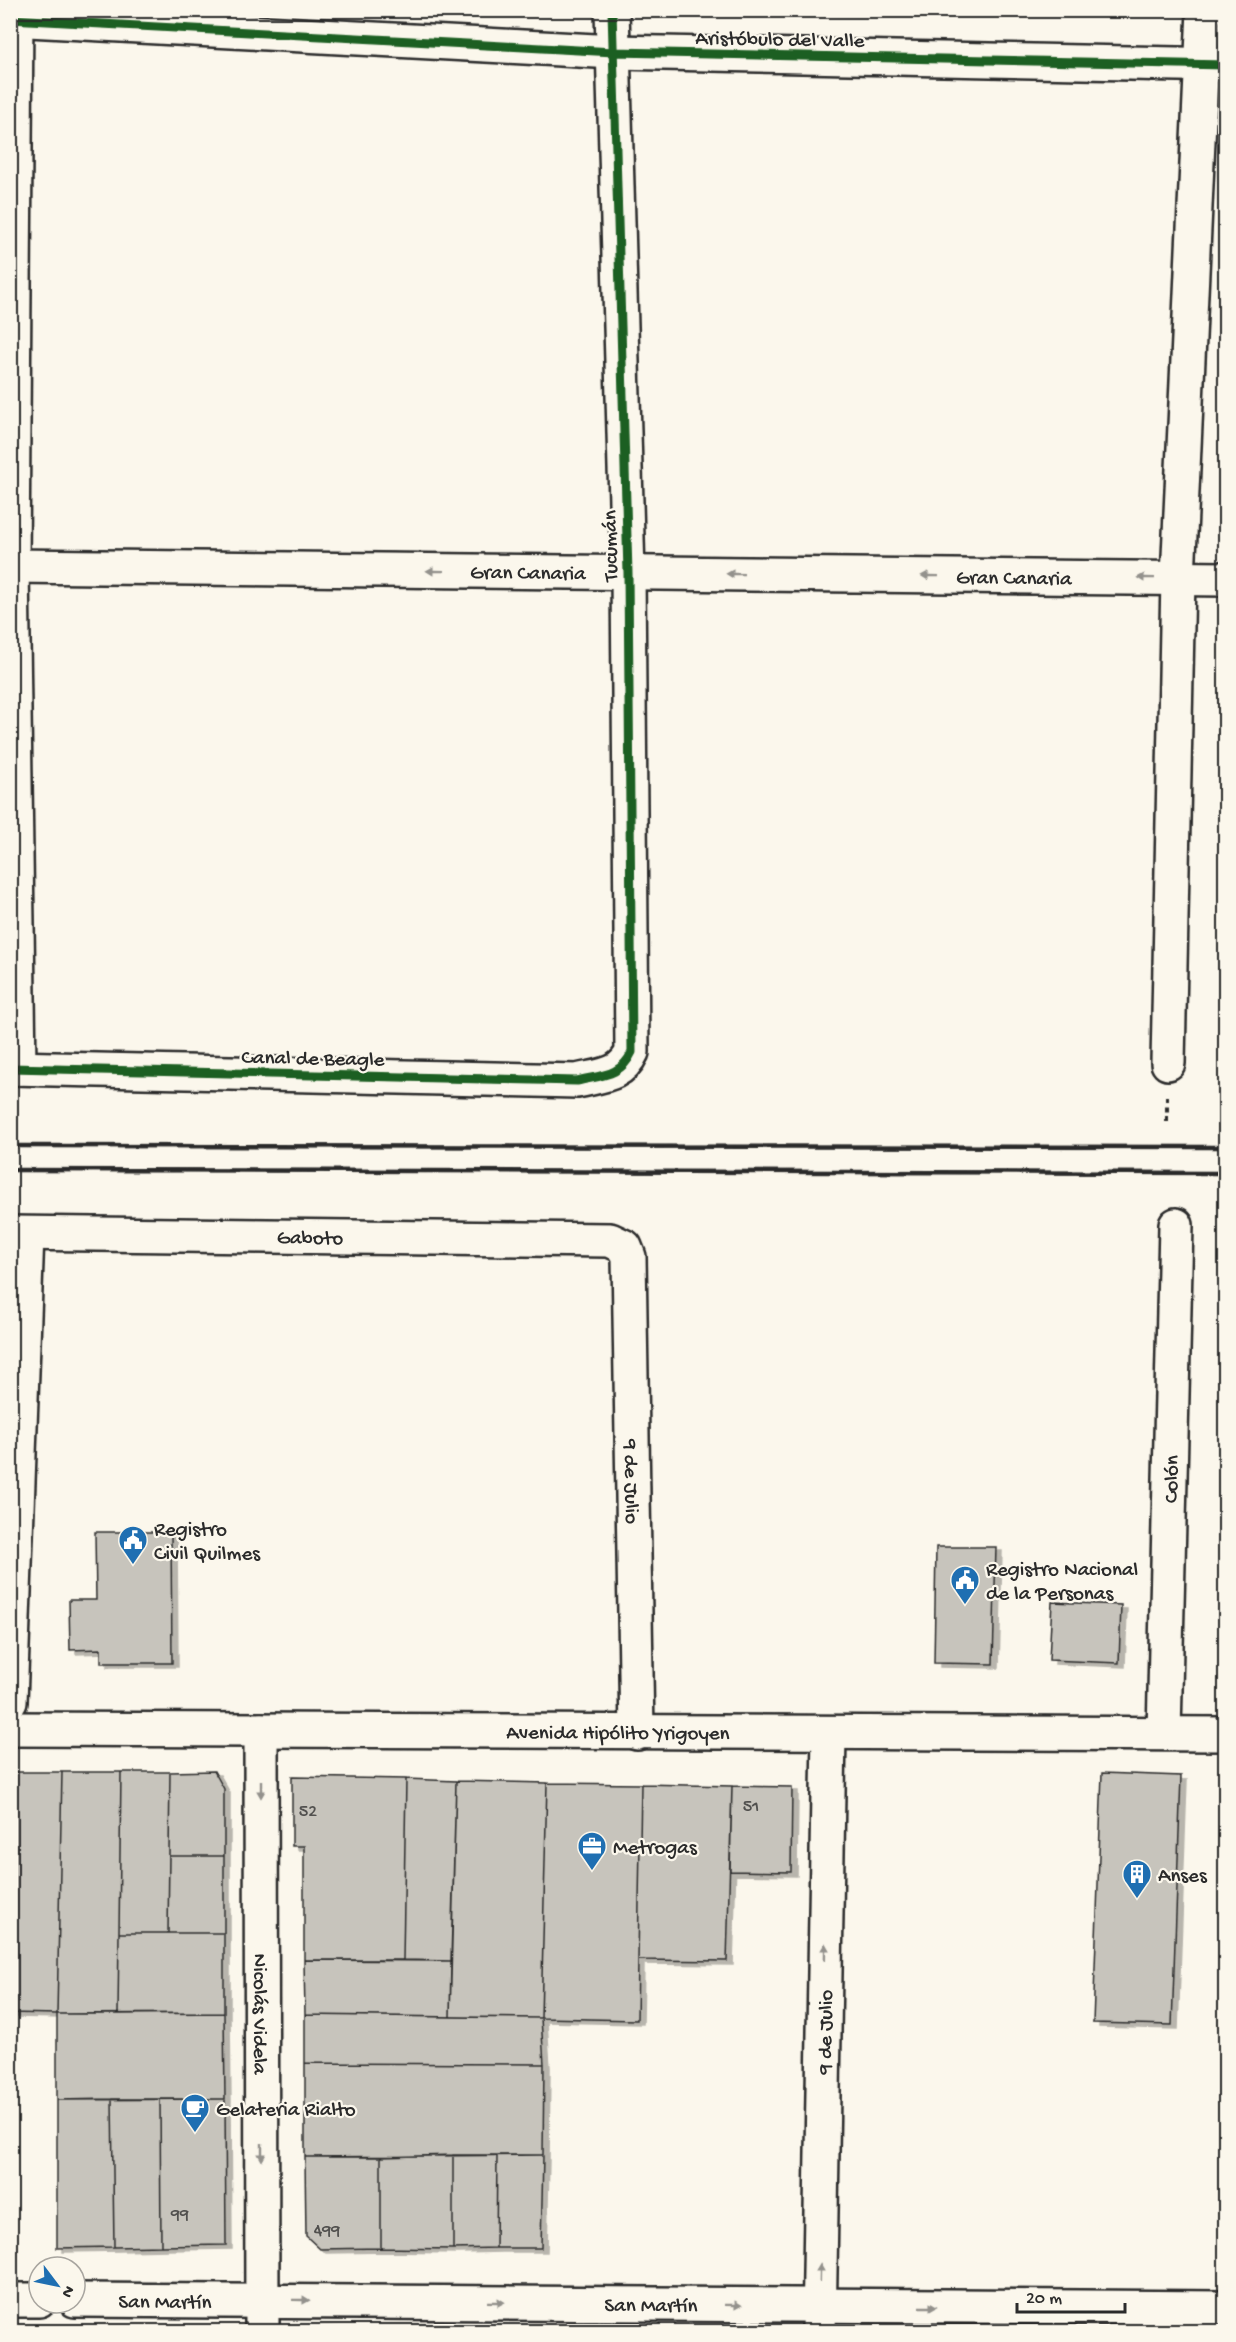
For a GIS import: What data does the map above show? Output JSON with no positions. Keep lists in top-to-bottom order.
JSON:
{
  "streets": {
    "street": [
      "Aristóbulo del Valle",
      "Tucumán",
      "Gran Canaria",
      "Canal de Beagle",
      "Gaboto",
      "Colón",
      "9 de Julio",
      "Avenida Hipólito Yrigoyen",
      "Nicolás Videla",
      "San Martín"
    ]
  },
  "crossings": [
    ["Aristóbulo del Valle", "Tucumán"],
    ["Tucumán", "Gran Canaria"],
    ["Tucumán", "Canal de Beagle"],
    ["Gaboto", "9 de Julio"],
    ["Colón", "Avenida Hipólito Yrigoyen"],
    ["9 de Julio", "Avenida Hipólito Yrigoyen"],
    ["9 de Julio", "San Martín"],
    ["Avenida Hipólito Yrigoyen", "Nicolás Videla"],
    ["Nicolás Videla", "San Martín"]
  ],
  "one_way": [
    "Gran Canaria",
    "9 de Julio",
    "Nicolás Videla",
    "San Martín"
  ],
  "places": {
    "public building": ["Registro Civil Quilmes", "Registro Nacional de la Personas"],
    "office": ["Metrogas"],
    "building": ["Anses"],
    "cafe": ["Gelateria Rialto"]
  },
  "house_numbers": [
    "51",
    "52",
    "99",
    "499"
  ],
  "scale_bar": "20 m",
  "north": "bottom right"
}
